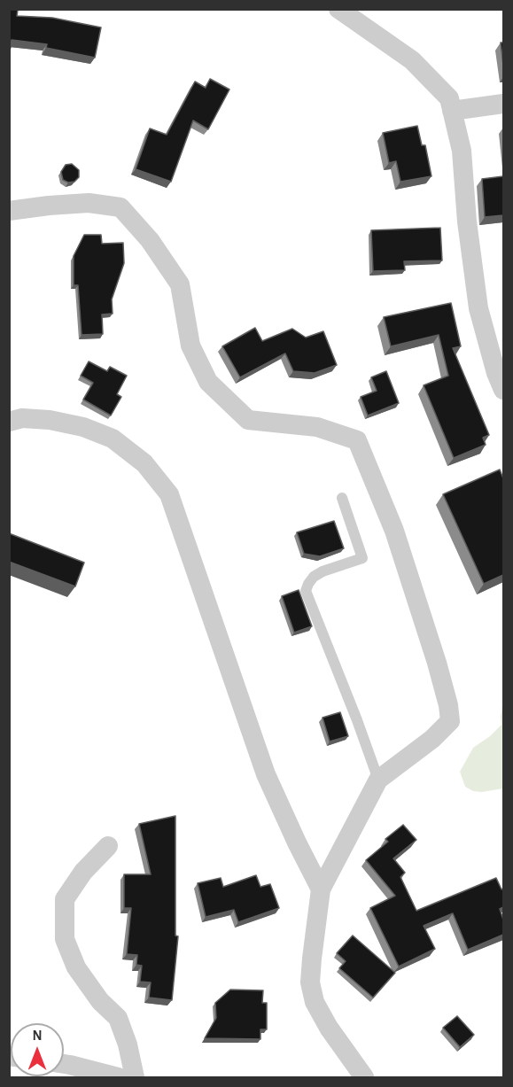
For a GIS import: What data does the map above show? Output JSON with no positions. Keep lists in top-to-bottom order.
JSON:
{
  "north": "top"
}
